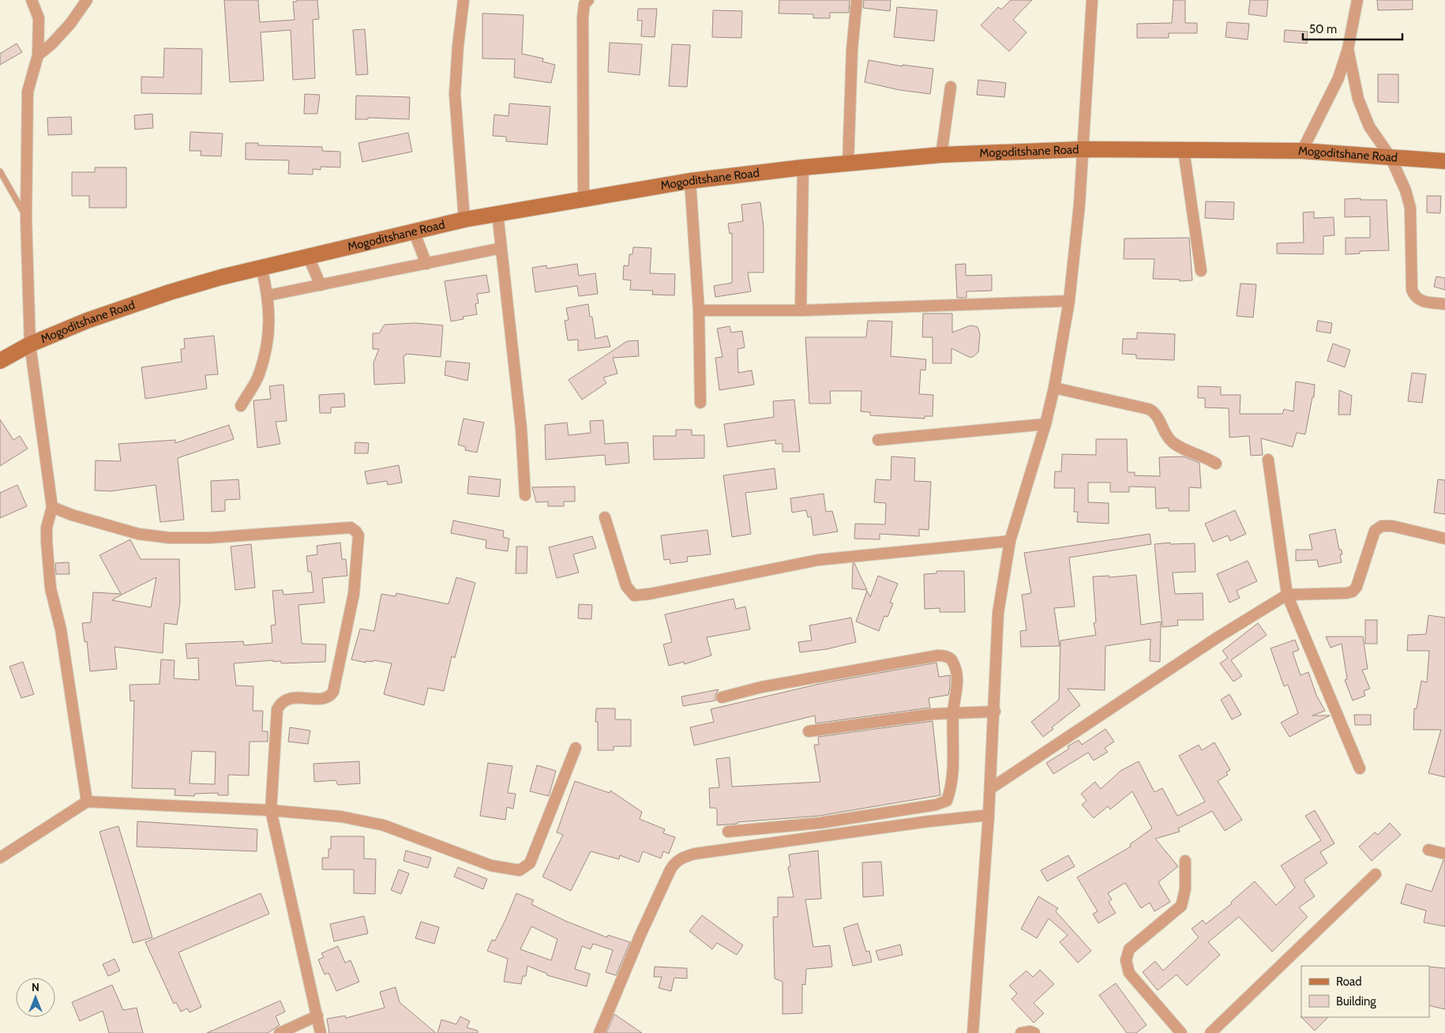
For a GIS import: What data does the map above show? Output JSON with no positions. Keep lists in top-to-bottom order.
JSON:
{
  "streets": {
    "main road": ["Mogoditshane Road"]
  },
  "legend": ["Road", "Building"],
  "scale_bar": "50 m",
  "north": "top"
}
